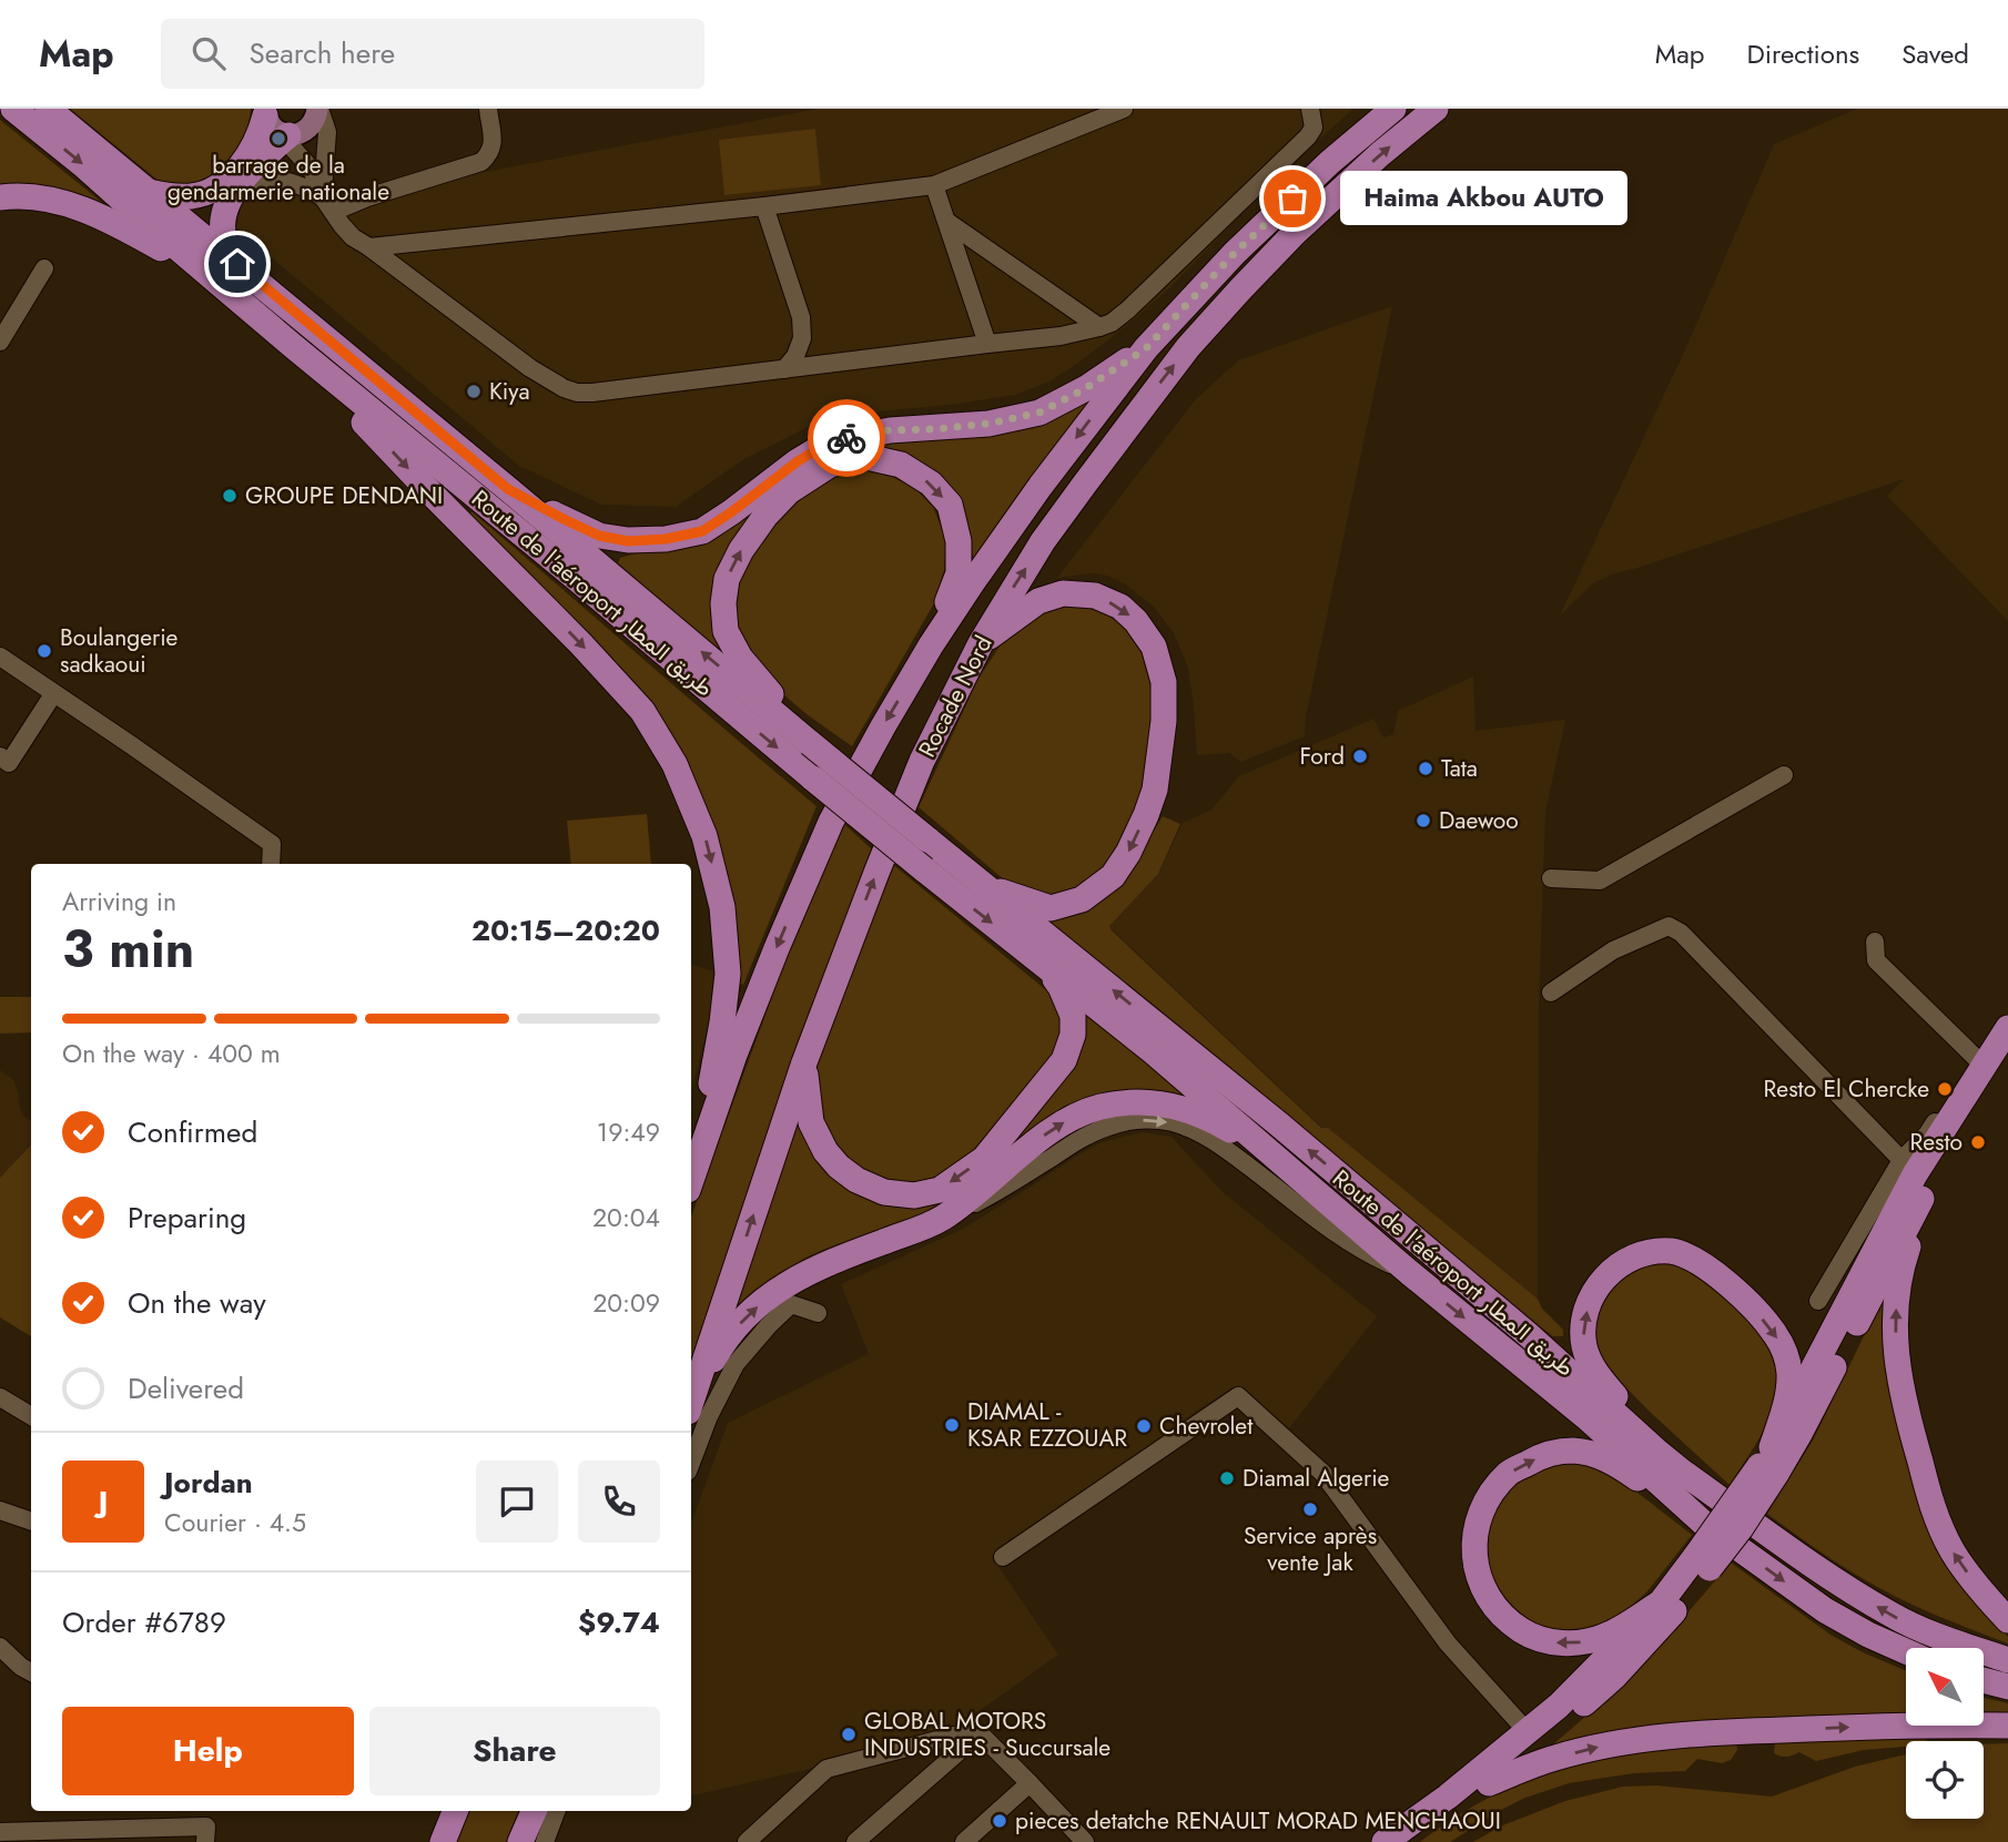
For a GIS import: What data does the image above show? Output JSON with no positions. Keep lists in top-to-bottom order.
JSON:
{
  "streets": {
    "highway": ["Route de l'aéroport طريق المطار", "Rocade Nord"]
  },
  "places": [
    "barrage de la gendarmerie nationale",
    "Haima Akbou AUTO",
    "Kiya",
    "GROUPE DENDANI",
    "Boulangerie sadkaoui",
    "Ford",
    "Tata",
    "Daewoo",
    "Resto El Chercke",
    "Resto",
    "DIAMAL - KSAR EZZOUAR",
    "Chevrolet",
    "Diamal Algerie",
    "Service après vente Jak",
    "GLOBAL MOTORS INDUSTRIES - Succursale",
    "pieces detatche RENAULT MORAD MENCHAOUI"
  ],
  "north": "top left",
  "page": {
    "header": "Map",
    "search": "Search here",
    "nav": ["Map", "Directions", "Saved"],
    "bubble": "Haima Akbou AUTO",
    "heading": ["3 min", "Arriving in", "20:15–20:20"],
    "panel": [
      "Jordan",
      "Courier · 4.5",
      "Order #6789",
      "$9.74"
    ],
    "bar": "On the way · 400 m",
    "list": [
      ["Confirmed", "19:49"],
      ["Preparing", "20:04"],
      ["On the way", "20:09"],
      "Delivered"
    ],
    "round": "J",
    "buttons": ["Help", "Share"]
  }
}
